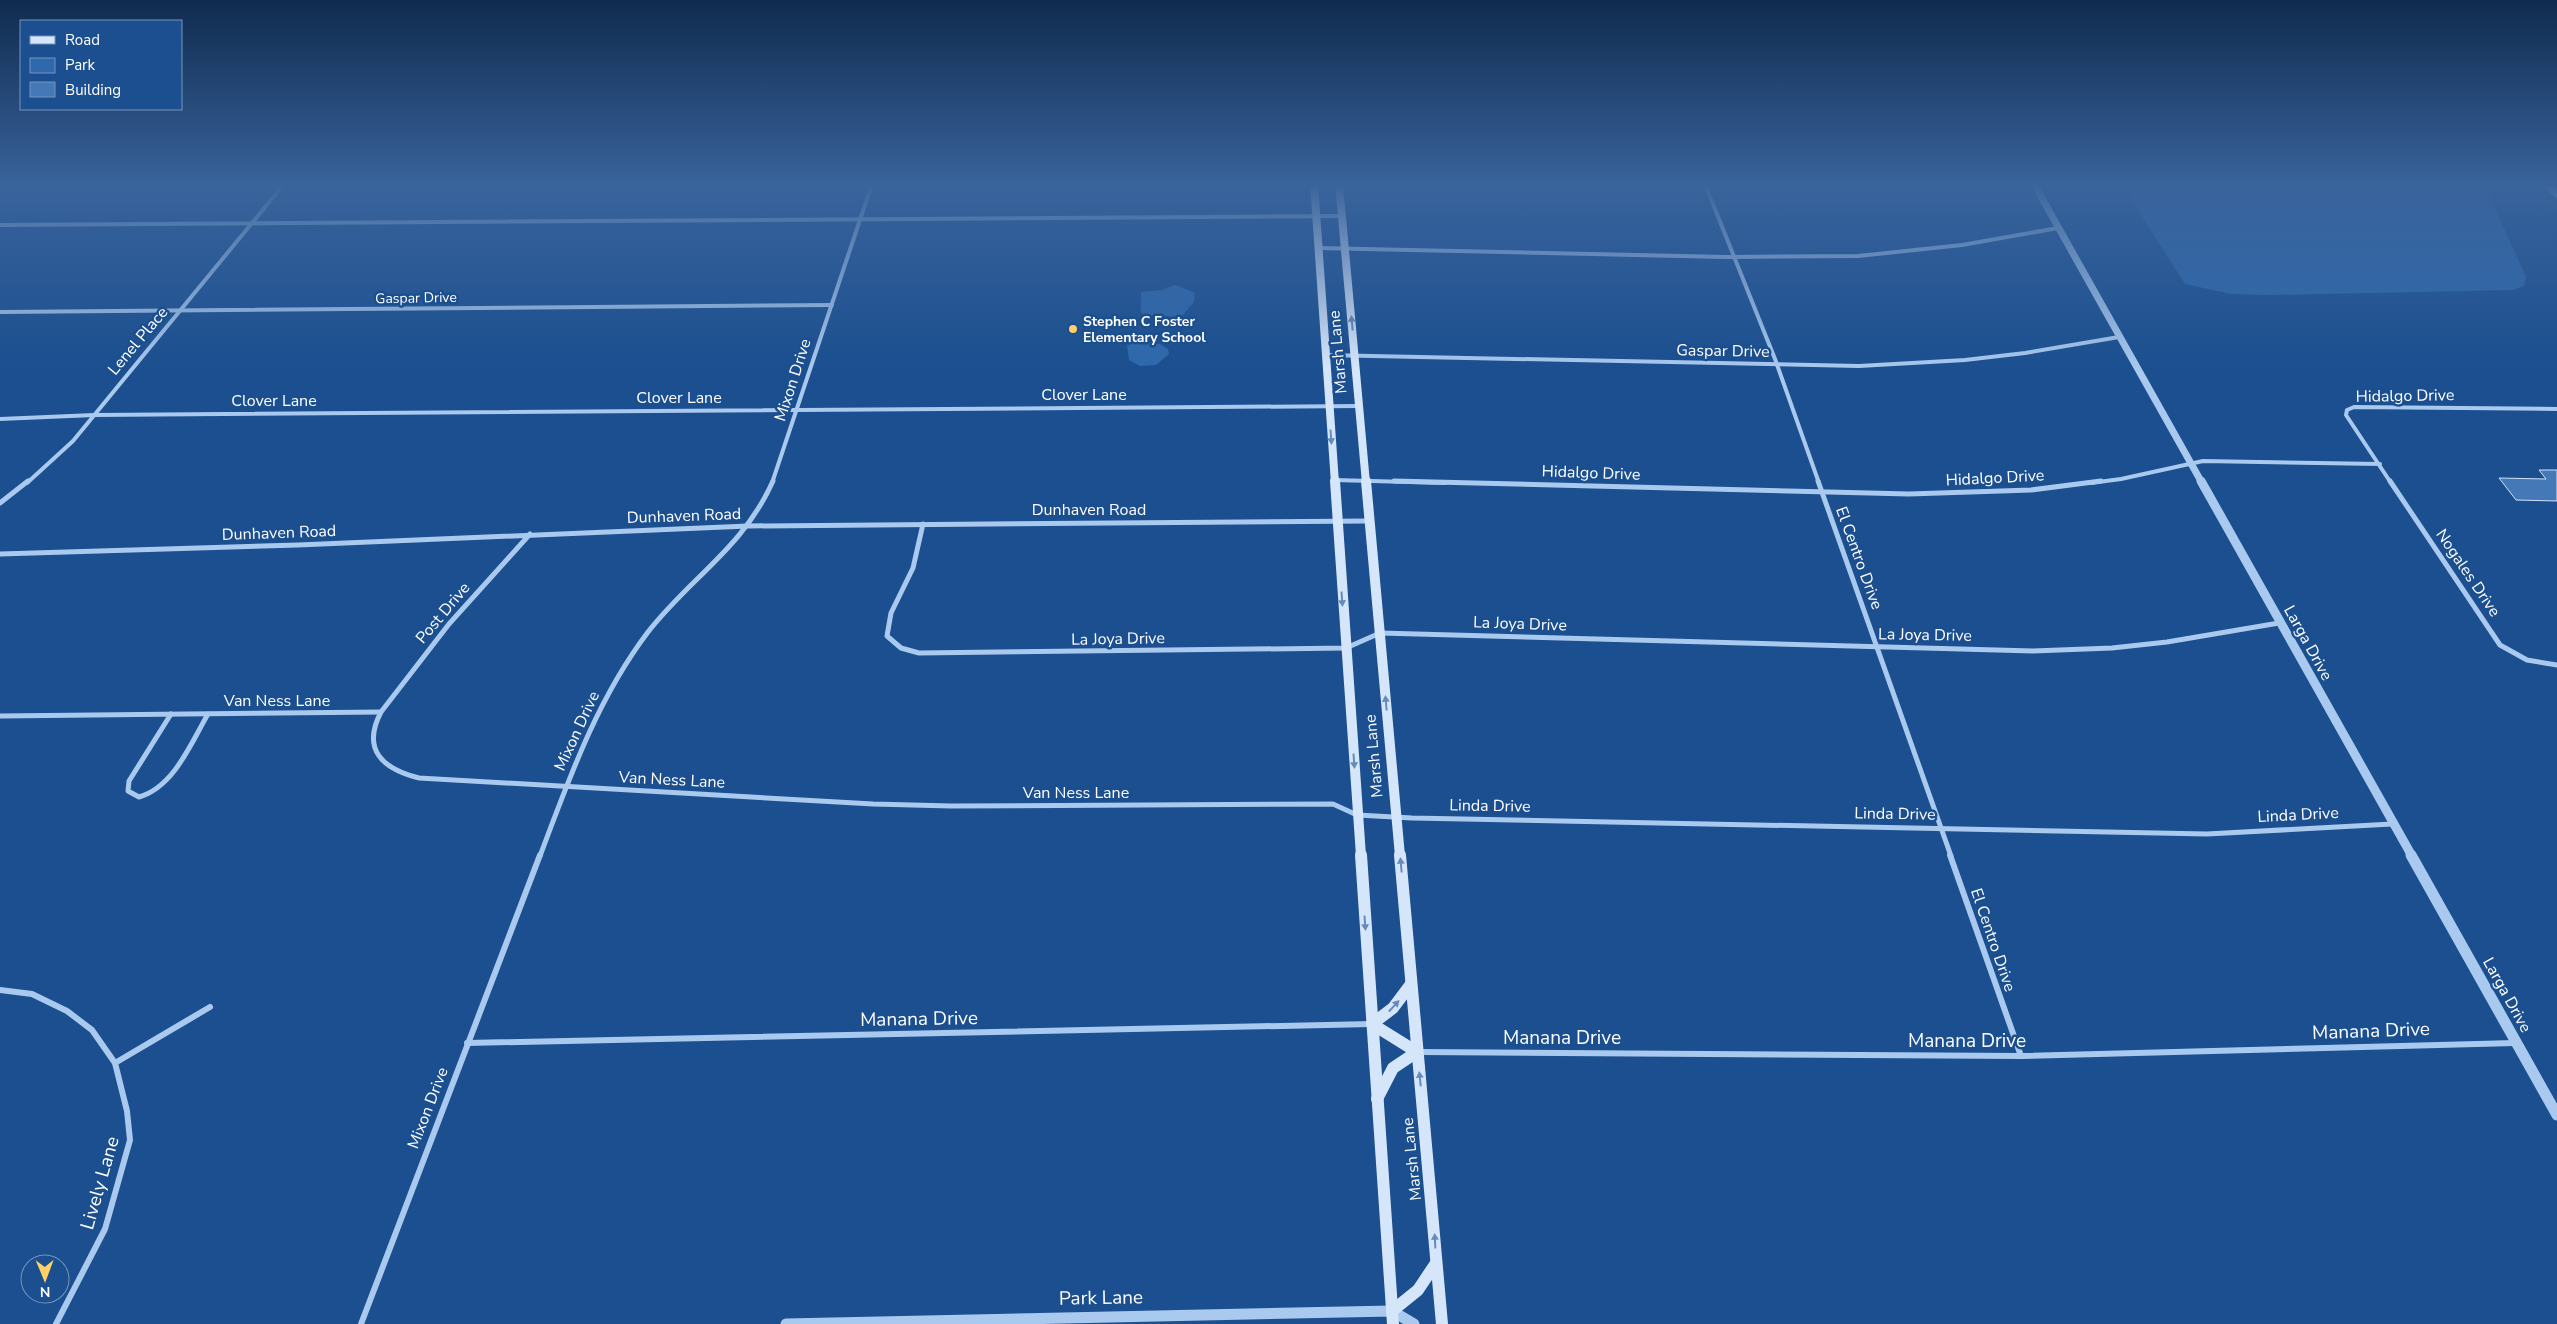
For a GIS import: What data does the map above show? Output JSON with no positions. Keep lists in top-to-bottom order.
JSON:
{
  "streets": {
    "main road": ["Marsh Lane"],
    "street": [
      "Gaspar Drive",
      "Lenel Place",
      "Mixon Drive",
      "Clover Lane",
      "Hidalgo Drive",
      "Dunhaven Road",
      "El Centro Drive",
      "Nogales Drive",
      "Post Drive",
      "La Joya Drive",
      "Larga Drive",
      "Van Ness Lane",
      "Linda Drive",
      "Manana Drive",
      "Lively Lane",
      "Park Lane"
    ]
  },
  "crossings": [
    ["Gaspar Drive", "Lenel Place"],
    ["Gaspar Drive", "Marsh Lane"],
    ["Gaspar Drive", "Mixon Drive"],
    ["Gaspar Drive", "El Centro Drive"],
    ["Gaspar Drive", "Larga Drive"],
    ["Lenel Place", "Clover Lane"],
    ["Marsh Lane", "Clover Lane"],
    ["Marsh Lane", "Hidalgo Drive"],
    ["Marsh Lane", "Dunhaven Road"],
    ["Marsh Lane", "La Joya Drive"],
    ["Marsh Lane", "Van Ness Lane"],
    ["Marsh Lane", "Linda Drive"],
    ["Marsh Lane", "Manana Drive"],
    ["Marsh Lane", "Park Lane"],
    ["Mixon Drive", "Clover Lane"],
    ["Mixon Drive", "Dunhaven Road"],
    ["Mixon Drive", "Van Ness Lane"],
    ["Mixon Drive", "Manana Drive"],
    ["Hidalgo Drive", "El Centro Drive"],
    ["Hidalgo Drive", "Nogales Drive"],
    ["Hidalgo Drive", "Larga Drive"],
    ["Dunhaven Road", "Post Drive"],
    ["Dunhaven Road", "La Joya Drive"],
    ["El Centro Drive", "La Joya Drive"],
    ["El Centro Drive", "Linda Drive"],
    ["El Centro Drive", "Manana Drive"],
    ["Post Drive", "Van Ness Lane"],
    ["La Joya Drive", "Larga Drive"],
    ["Larga Drive", "Linda Drive"],
    ["Larga Drive", "Manana Drive"],
    ["Van Ness Lane", "Linda Drive"]
  ],
  "places": ["Stephen C Foster Elementary School"],
  "legend": ["Road", "Park", "Building"],
  "north": "bottom"
}
